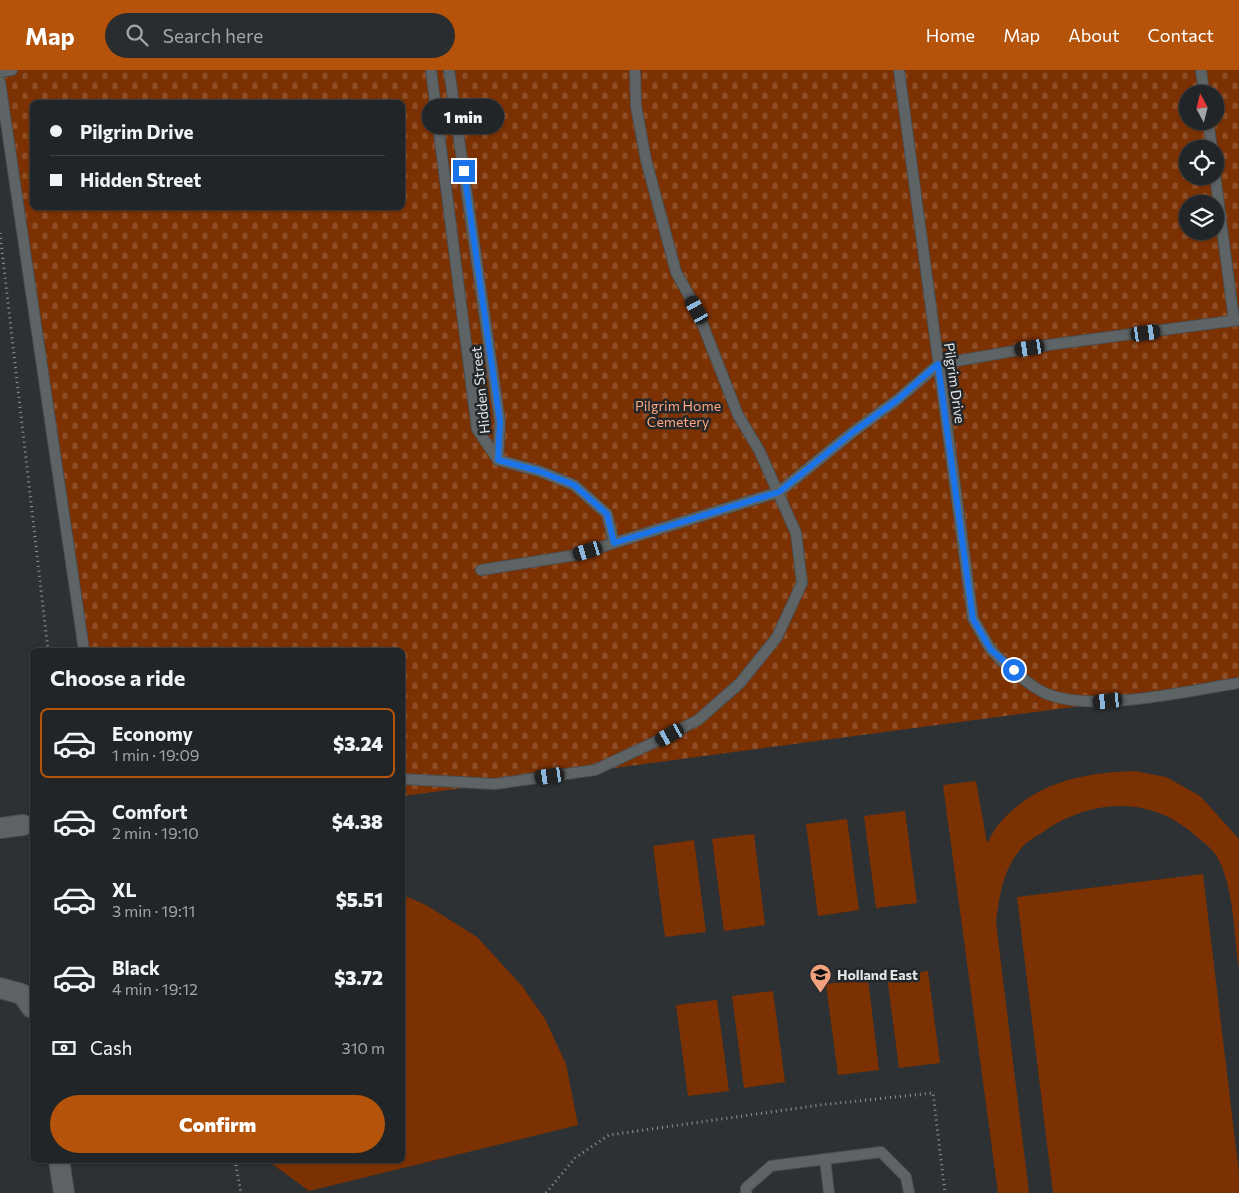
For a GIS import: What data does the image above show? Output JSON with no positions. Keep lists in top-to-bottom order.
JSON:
{
  "streets": {
    "lane": ["Pilgrim Drive", "Hidden Street"]
  },
  "parks": ["Pilgrim Home Cemetery"],
  "places": {
    "school or university": ["Holland East"]
  },
  "north": "top",
  "page": {
    "header": "Map",
    "search": "Search here",
    "nav": [
      "Home",
      "Map",
      "About",
      "Contact"
    ],
    "bubble": "1 min",
    "banner": ["Pilgrim Drive", "Hidden Street"],
    "heading": "Choose a ride",
    "list": [
      {
        "name": "Economy",
        "note": "1 min · 19:09",
        "value": "$3.24"
      },
      {
        "name": "Comfort",
        "note": "2 min · 19:10",
        "value": "$4.38"
      },
      {
        "name": "XL",
        "note": "3 min · 19:11",
        "value": "$5.51"
      },
      {
        "name": "Black",
        "note": "4 min · 19:12",
        "value": "$3.72"
      }
    ],
    "pay": ["Cash", "310 m"],
    "buttons": "Confirm"
  }
}
